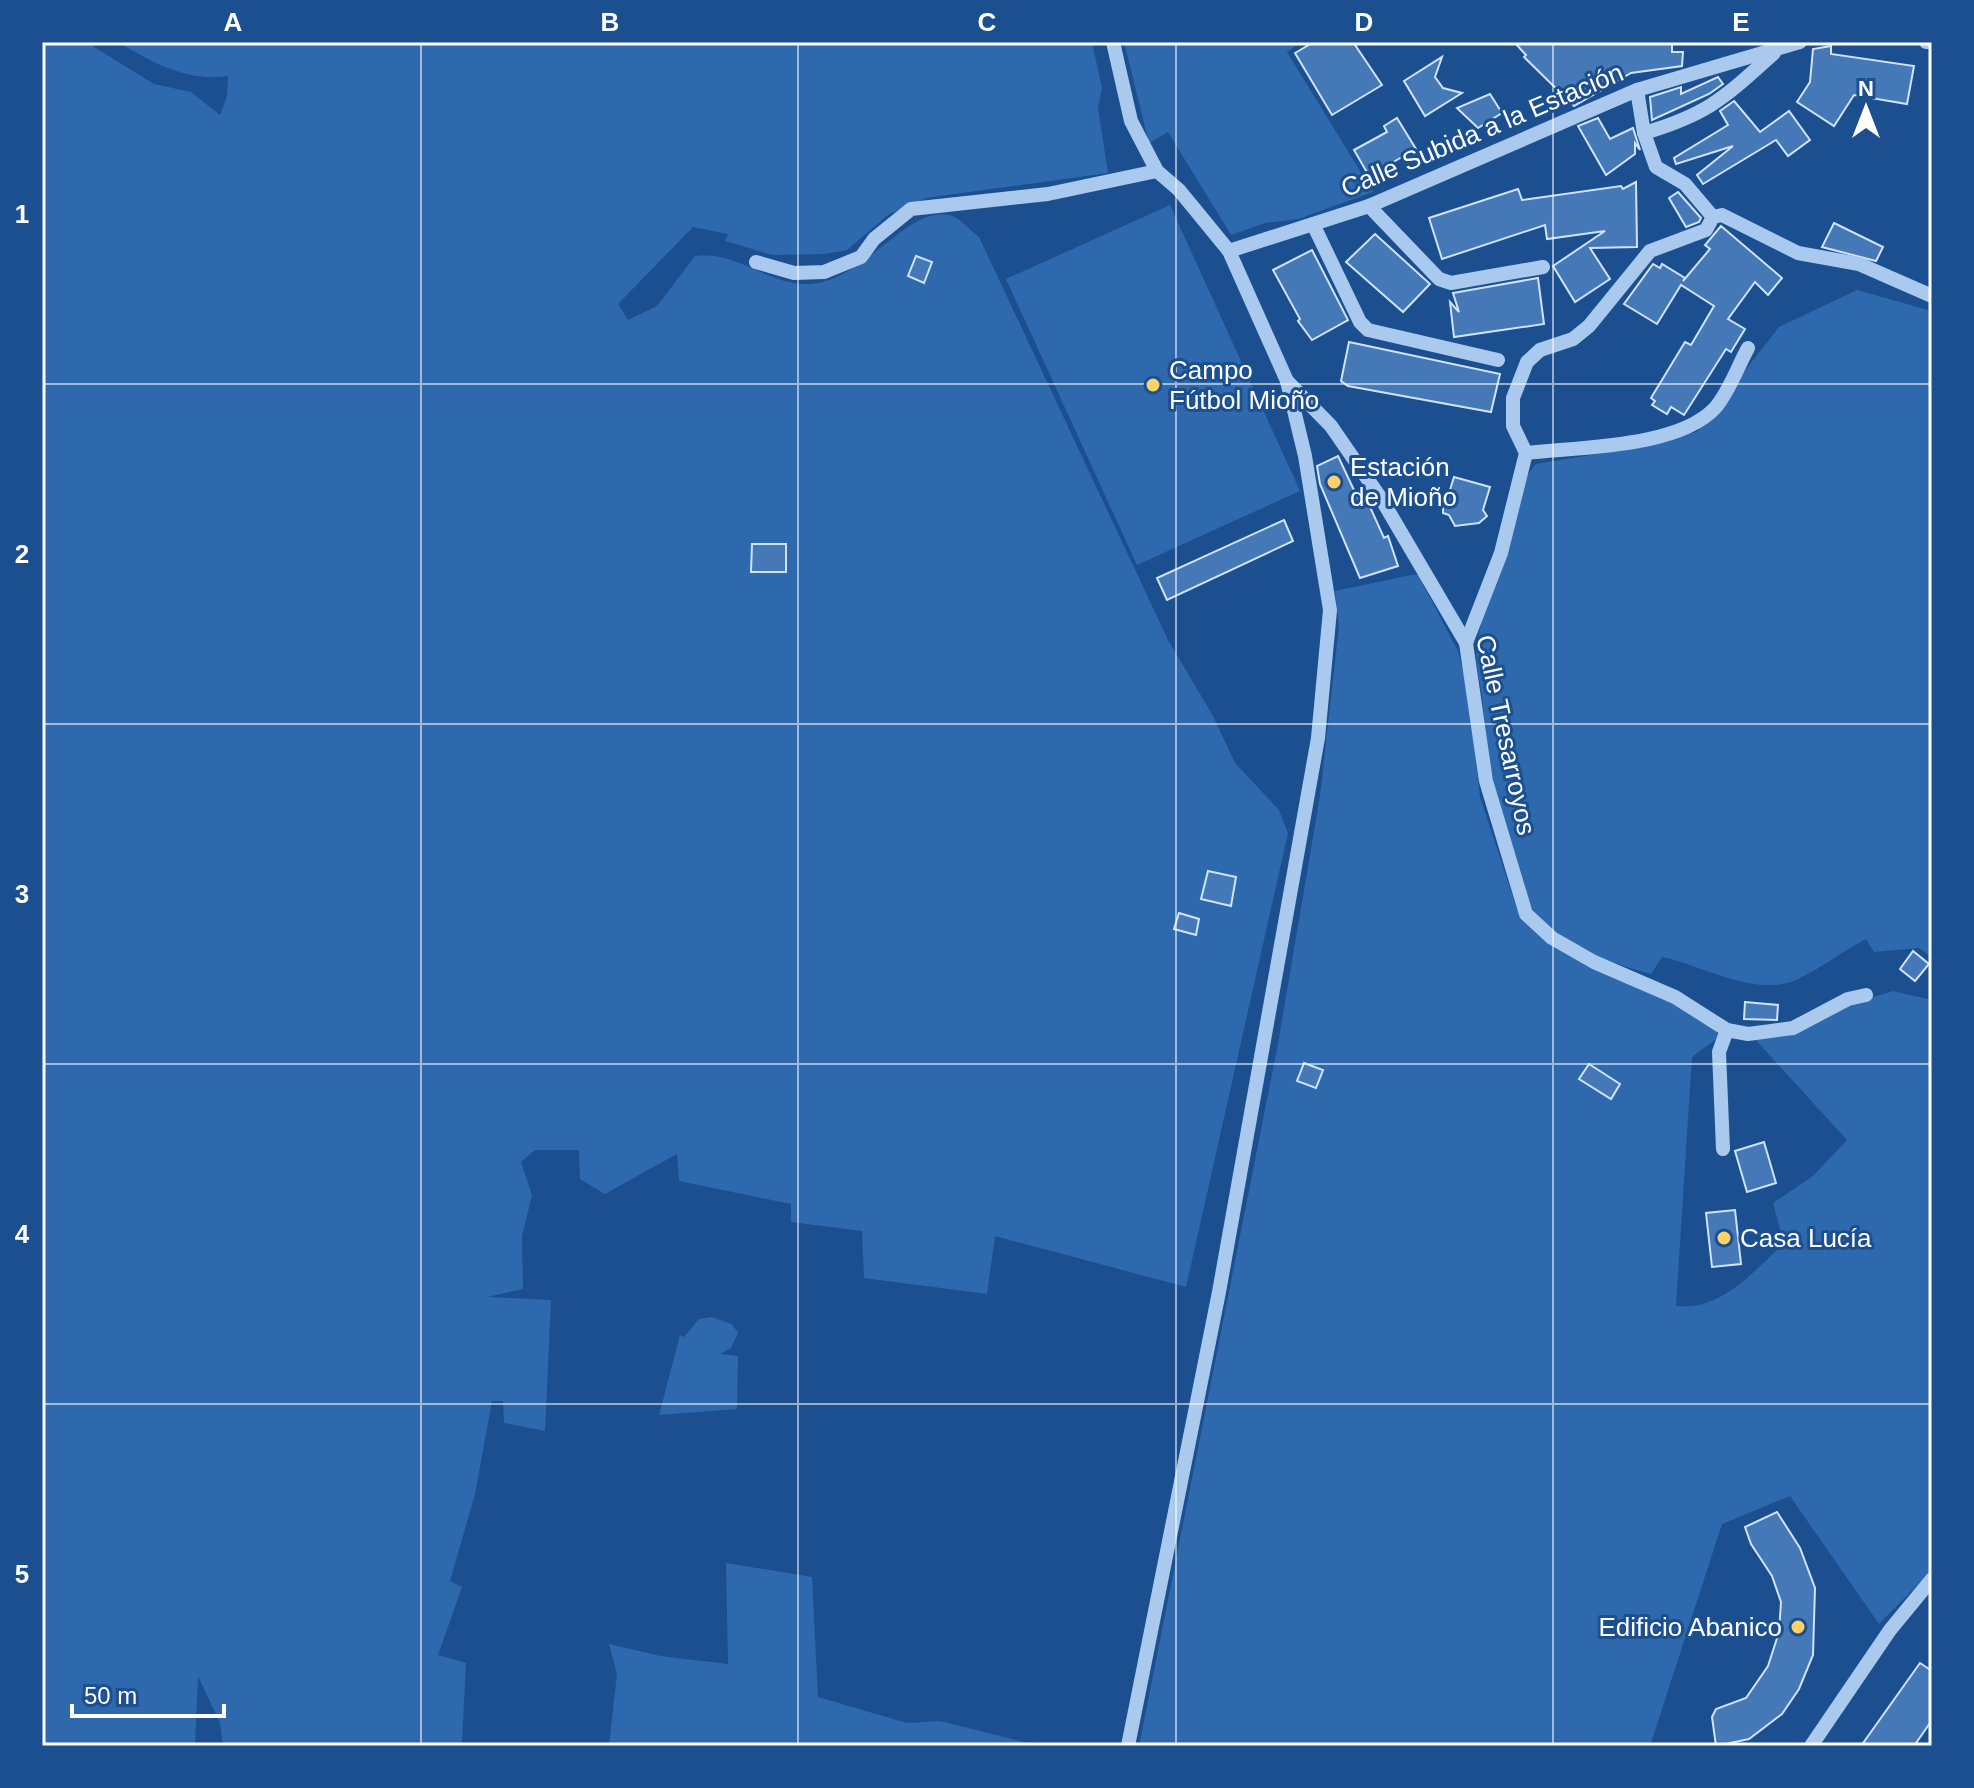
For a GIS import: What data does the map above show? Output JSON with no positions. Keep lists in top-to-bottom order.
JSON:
{
  "streets": {
    "street": ["Calle Subida a la Estación", "Calle Tresarroyos"]
  },
  "places": [
    "Campo Fútbol Mioño",
    "Estación de Mioño",
    "Casa Lucía",
    "Edificio Abanico"
  ],
  "scale_bar": "50 m",
  "north": "top",
  "grid": {
    "columns": [
      "A",
      "B",
      "C",
      "D",
      "E"
    ],
    "rows": [
      "1",
      "2",
      "3",
      "4",
      "5"
    ]
  }
}
